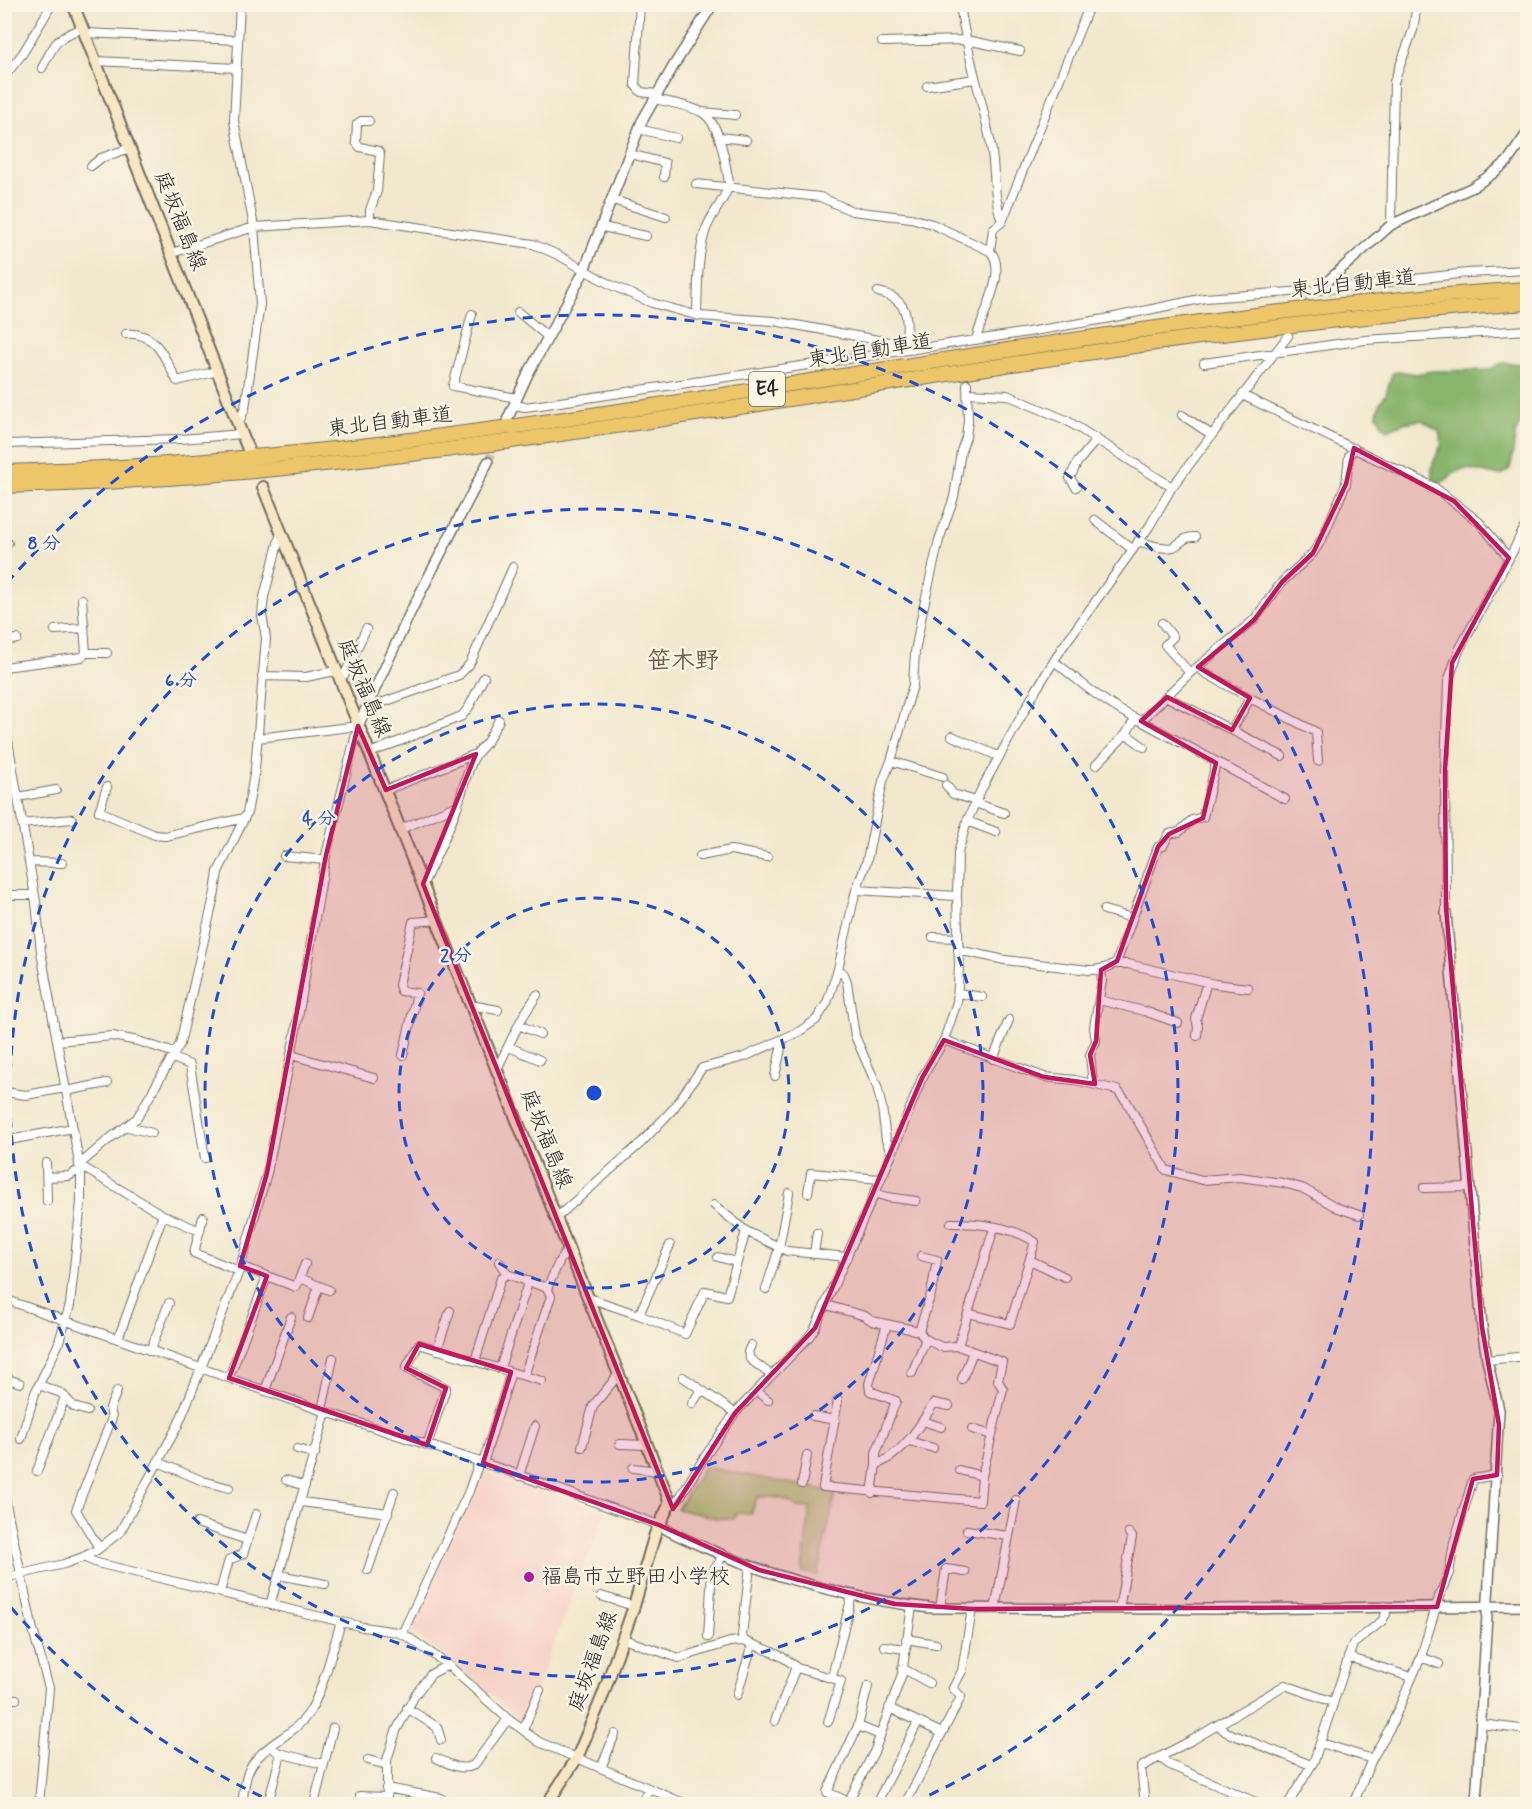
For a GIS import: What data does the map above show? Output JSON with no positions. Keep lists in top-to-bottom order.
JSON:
{
  "streets": {
    "highway": ["東北自動車道", "E4"],
    "main road": ["庭坂福島線"]
  },
  "districts": ["笹木野"],
  "places": ["福島市立野田小学校"],
  "rings": [
    "8 分",
    "6 分",
    "4 分",
    "2 分"
  ]
}
